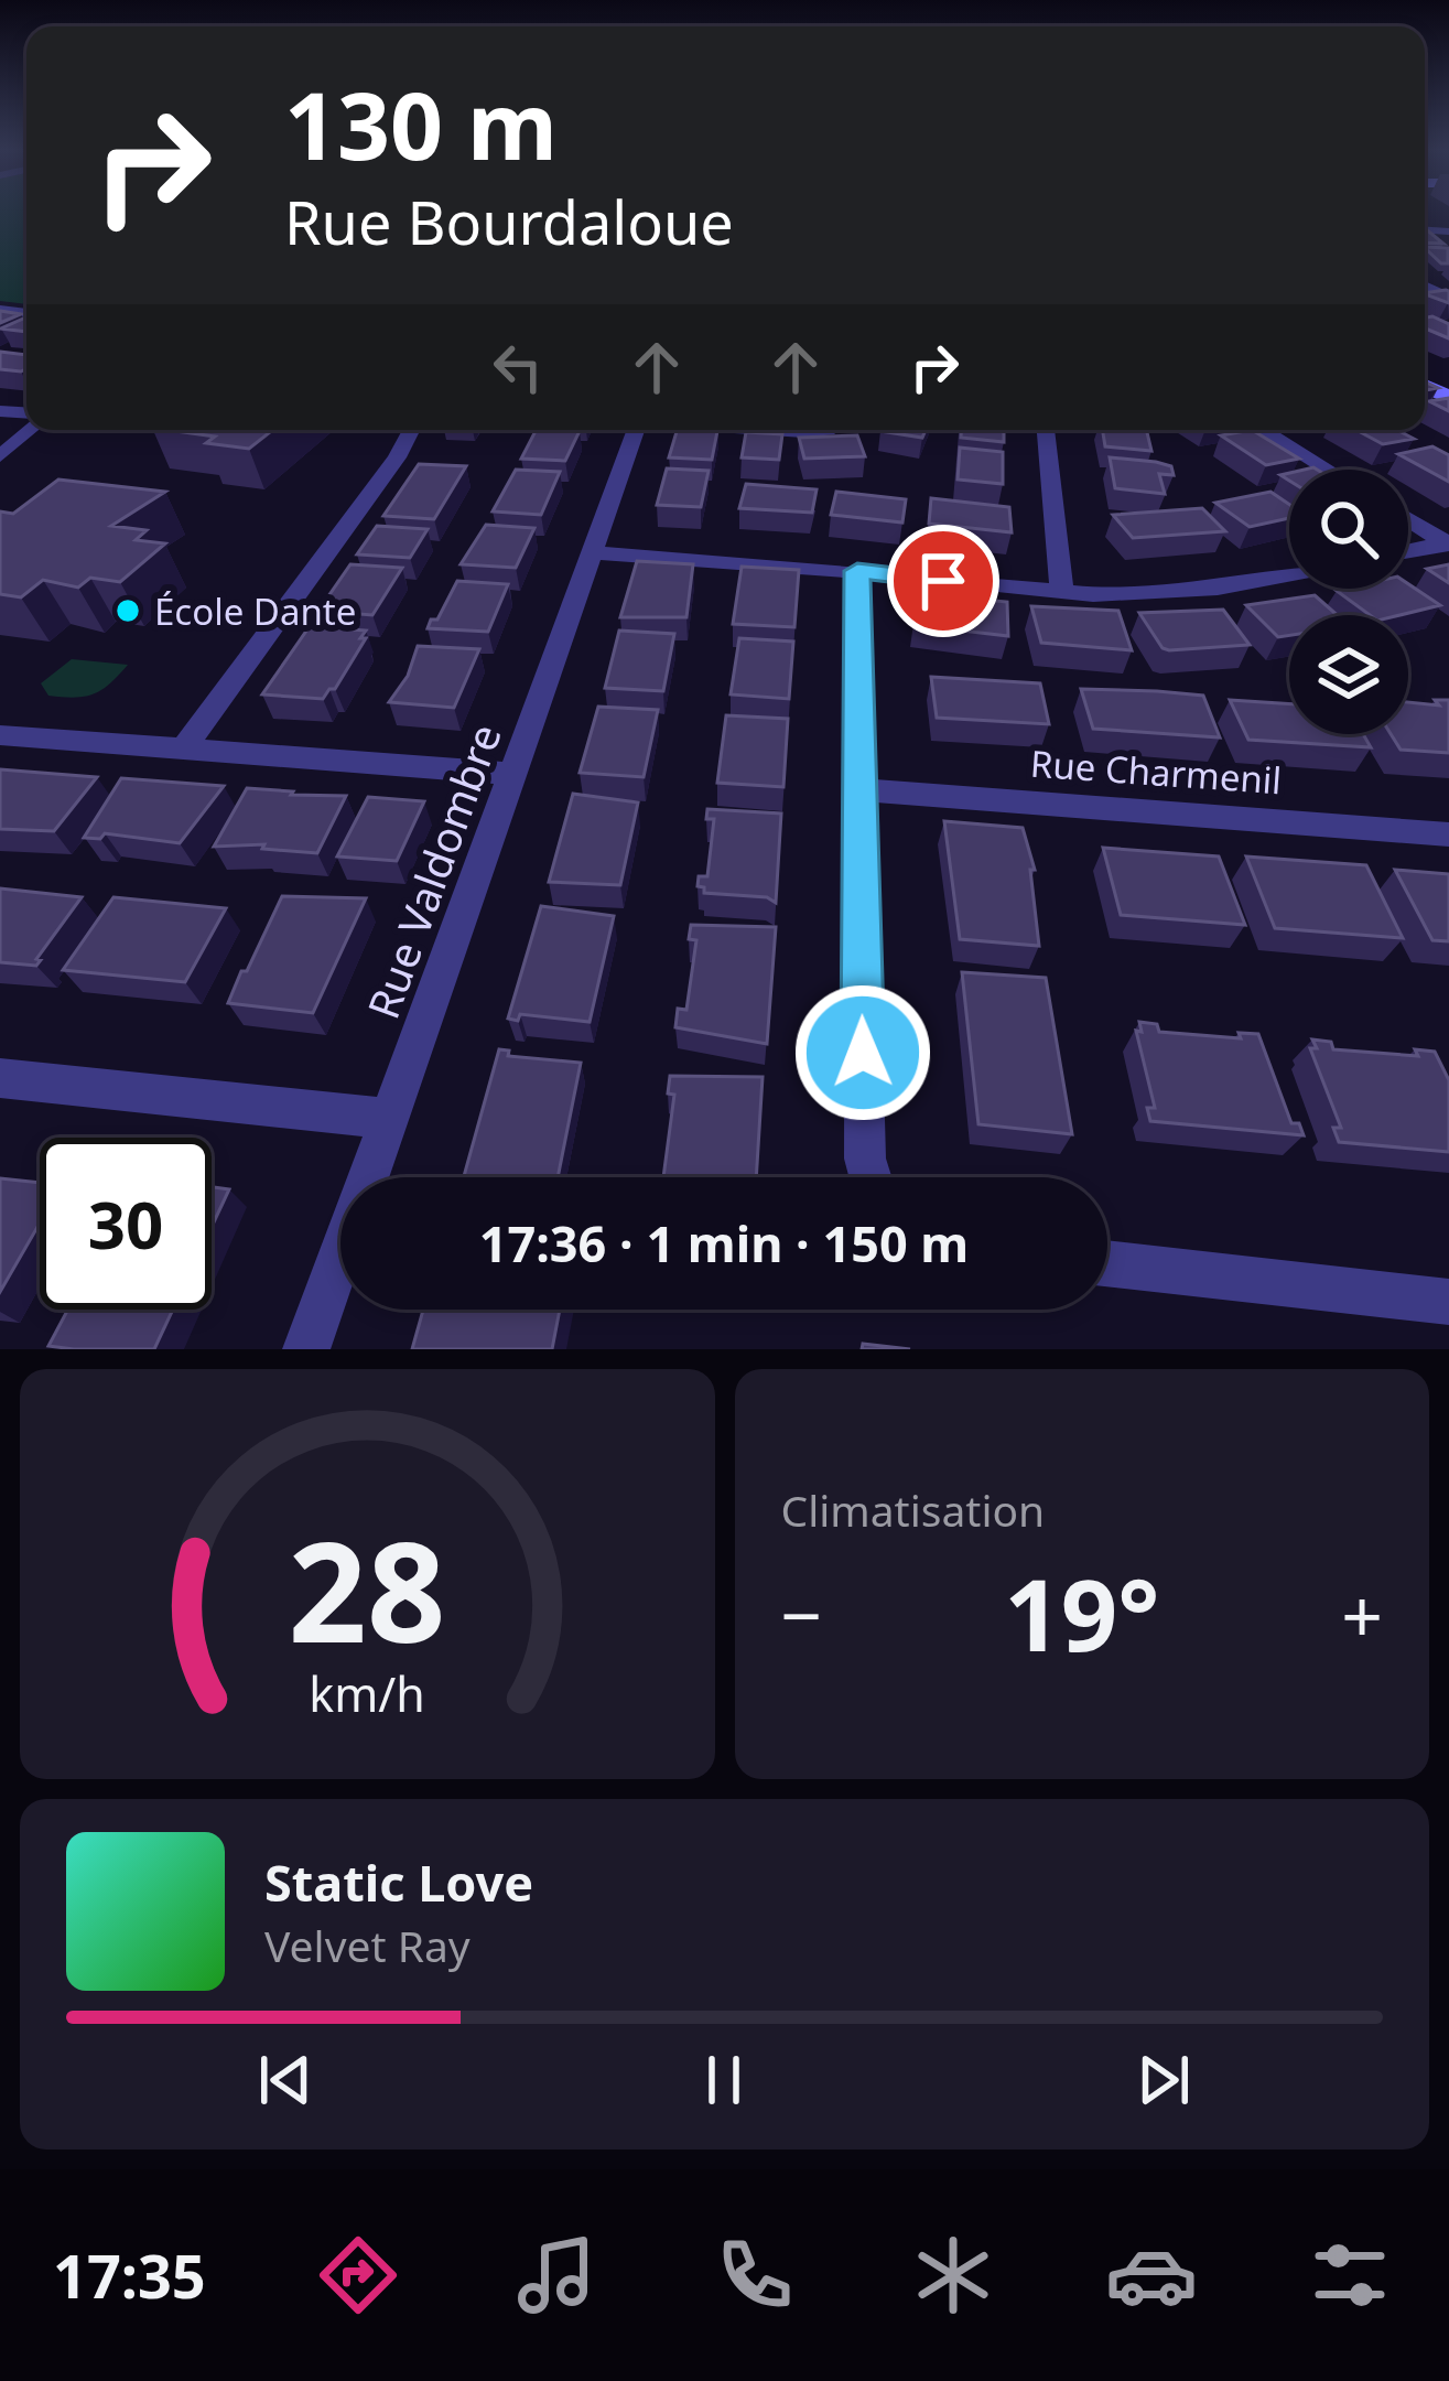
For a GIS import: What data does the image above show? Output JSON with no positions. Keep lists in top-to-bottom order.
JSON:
{
  "streets": {
    "street": ["Rue Charmenil", "Rue Valdombre"]
  },
  "places": ["École Dante"],
  "page": {
    "turn": ["130 m", "Rue Bourdaloue"],
    "limit": "30",
    "trip": "17:36 · 1 min · 150 m",
    "tile": "Climatisation",
    "heat": ["−", "19°", "+"],
    "song": ["Static Love", "Velvet Ray"],
    "tabs": "17:35",
    "gauge": ["28", "km/h"]
  }
}
